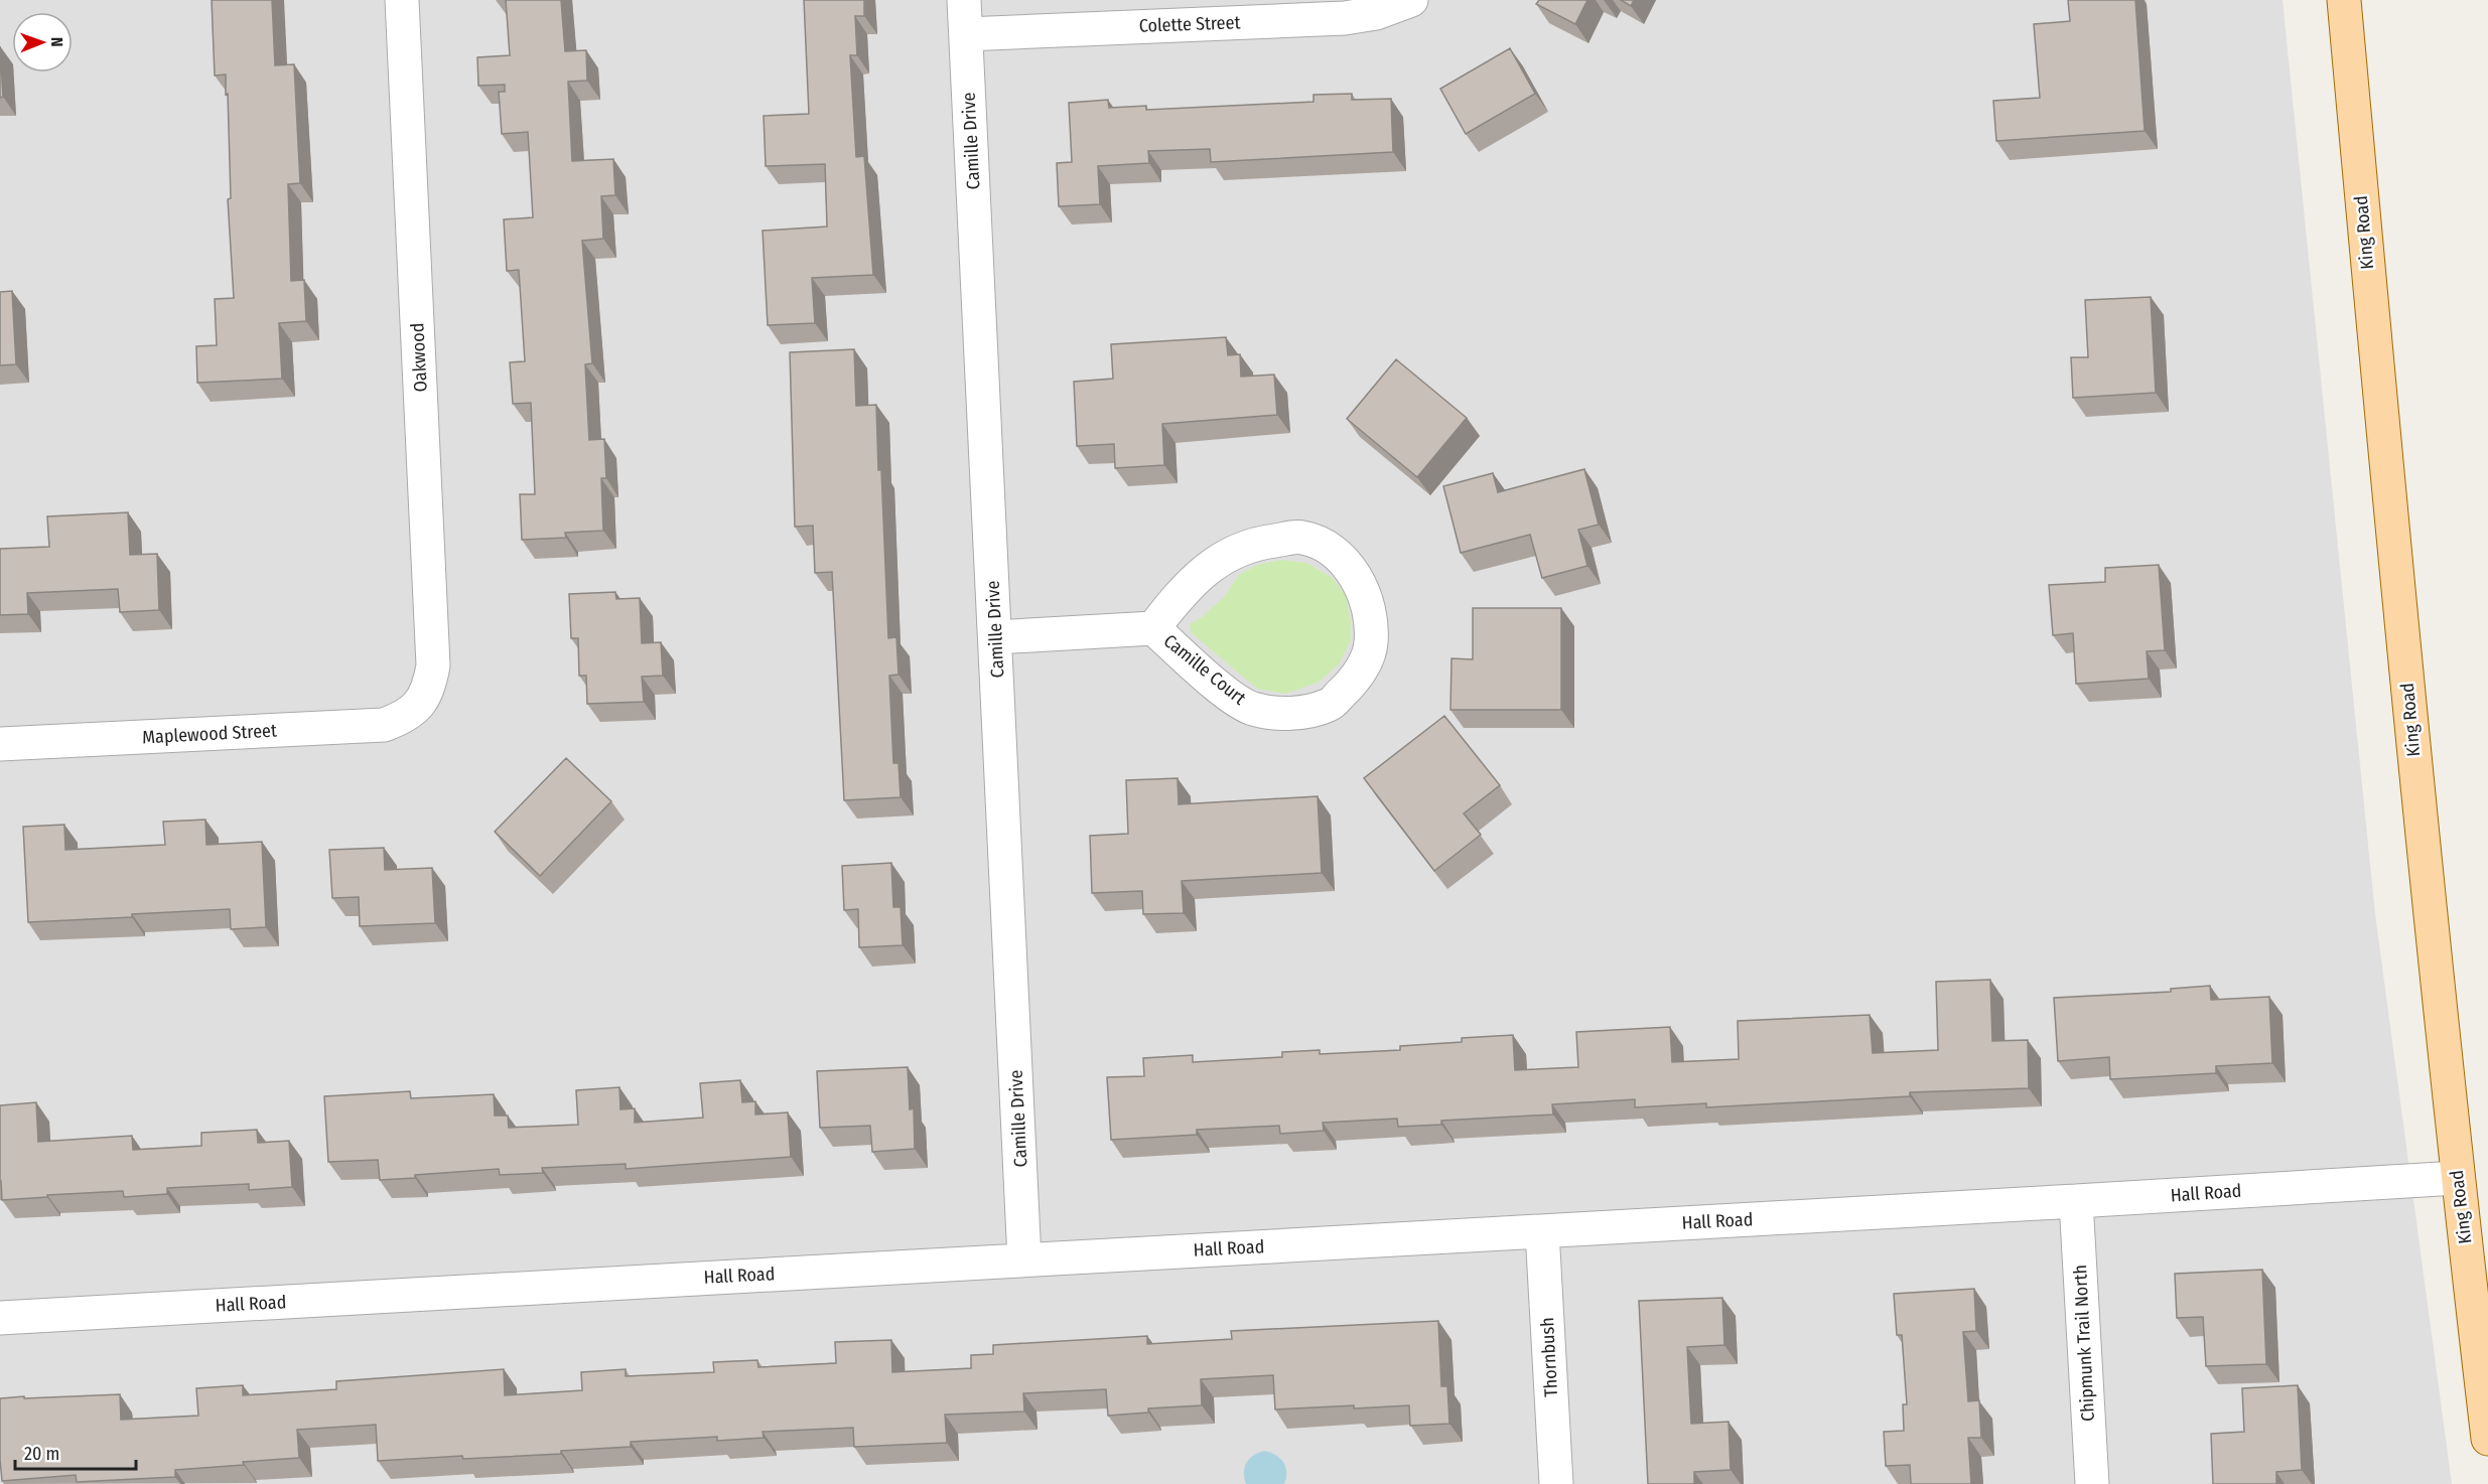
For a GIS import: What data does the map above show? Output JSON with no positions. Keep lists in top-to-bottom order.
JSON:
{
  "streets": {
    "main road": ["King Road"],
    "street": [
      "Colette Street",
      "Camille Drive",
      "Oakwood",
      "Camille Court",
      "Maplewood Street",
      "Hall Road",
      "Chipmunk Trail North",
      "Thornbush"
    ]
  },
  "crossings": [
    ["Colette Street", "Camille Drive"],
    ["Camille Drive", "Camille Court"],
    ["Camille Drive", "Hall Road"],
    ["King Road", "Hall Road"],
    ["Oakwood", "Maplewood Street"],
    ["Hall Road", "Chipmunk Trail North"],
    ["Hall Road", "Thornbush"]
  ],
  "scale_bar": "20 m",
  "north": "right"
}
